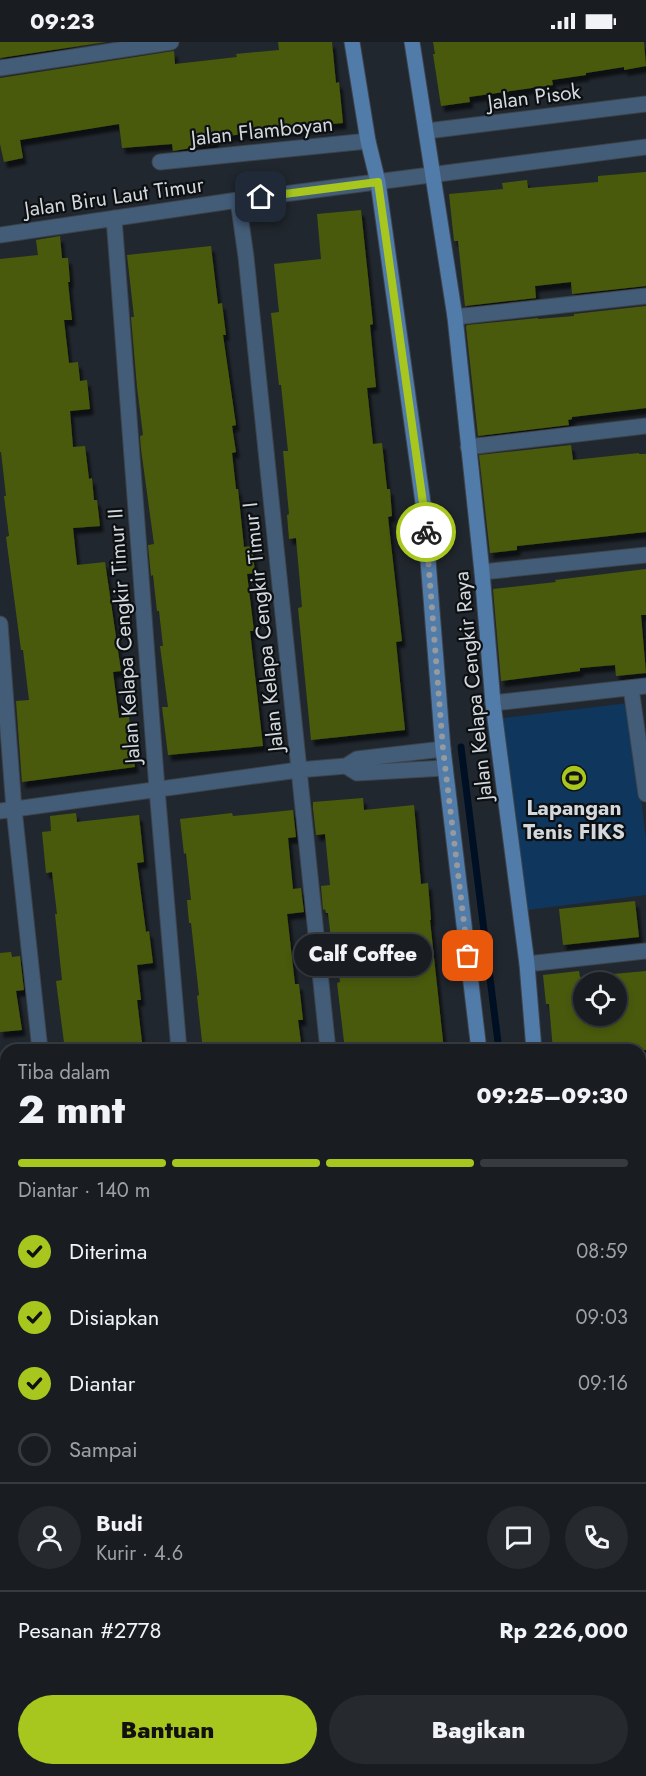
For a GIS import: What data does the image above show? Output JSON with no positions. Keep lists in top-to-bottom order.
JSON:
{
  "streets": {
    "street": [
      "Jalan Pisok",
      "Jalan Flamboyan",
      "Jalan Biru Laut Timur",
      "Jalan Kelapa Cengkir Timur I",
      "Jalan Kelapa Cengkir Timur II",
      "Jalan Kelapa Cengkir Raya"
    ]
  },
  "crossings": [
    ["Jalan Pisok", "Jalan Kelapa Cengkir Raya"],
    ["Jalan Flamboyan", "Jalan Biru Laut Timur"],
    ["Jalan Flamboyan", "Jalan Kelapa Cengkir Raya"],
    ["Jalan Biru Laut Timur", "Jalan Kelapa Cengkir Timur I"],
    ["Jalan Biru Laut Timur", "Jalan Kelapa Cengkir Timur II"],
    ["Jalan Biru Laut Timur", "Jalan Kelapa Cengkir Raya"],
    ["Jalan Kelapa Cengkir Timur I", "Jalan Kelapa Cengkir Raya"],
    ["Jalan Kelapa Cengkir Timur II", "Jalan Kelapa Cengkir Raya"]
  ],
  "places": {
    "sports": ["Lapangan Tenis FIKS"],
    "other": ["Calf Coffee"]
  },
  "page": {
    "status": "09:23",
    "bubble": "Calf Coffee",
    "heading": ["2 mnt", "Tiba dalam", "09:25–09:30"],
    "panel": [
      "Budi",
      "Kurir · 4.6",
      "Pesanan #2778",
      "Rp 226,000"
    ],
    "bar": "Diantar · 140 m",
    "list": [
      ["Diterima", "08:59"],
      ["Disiapkan", "09:03"],
      ["Diantar", "09:16"],
      "Sampai"
    ],
    "buttons": ["Bantuan", "Bagikan"]
  }
}
